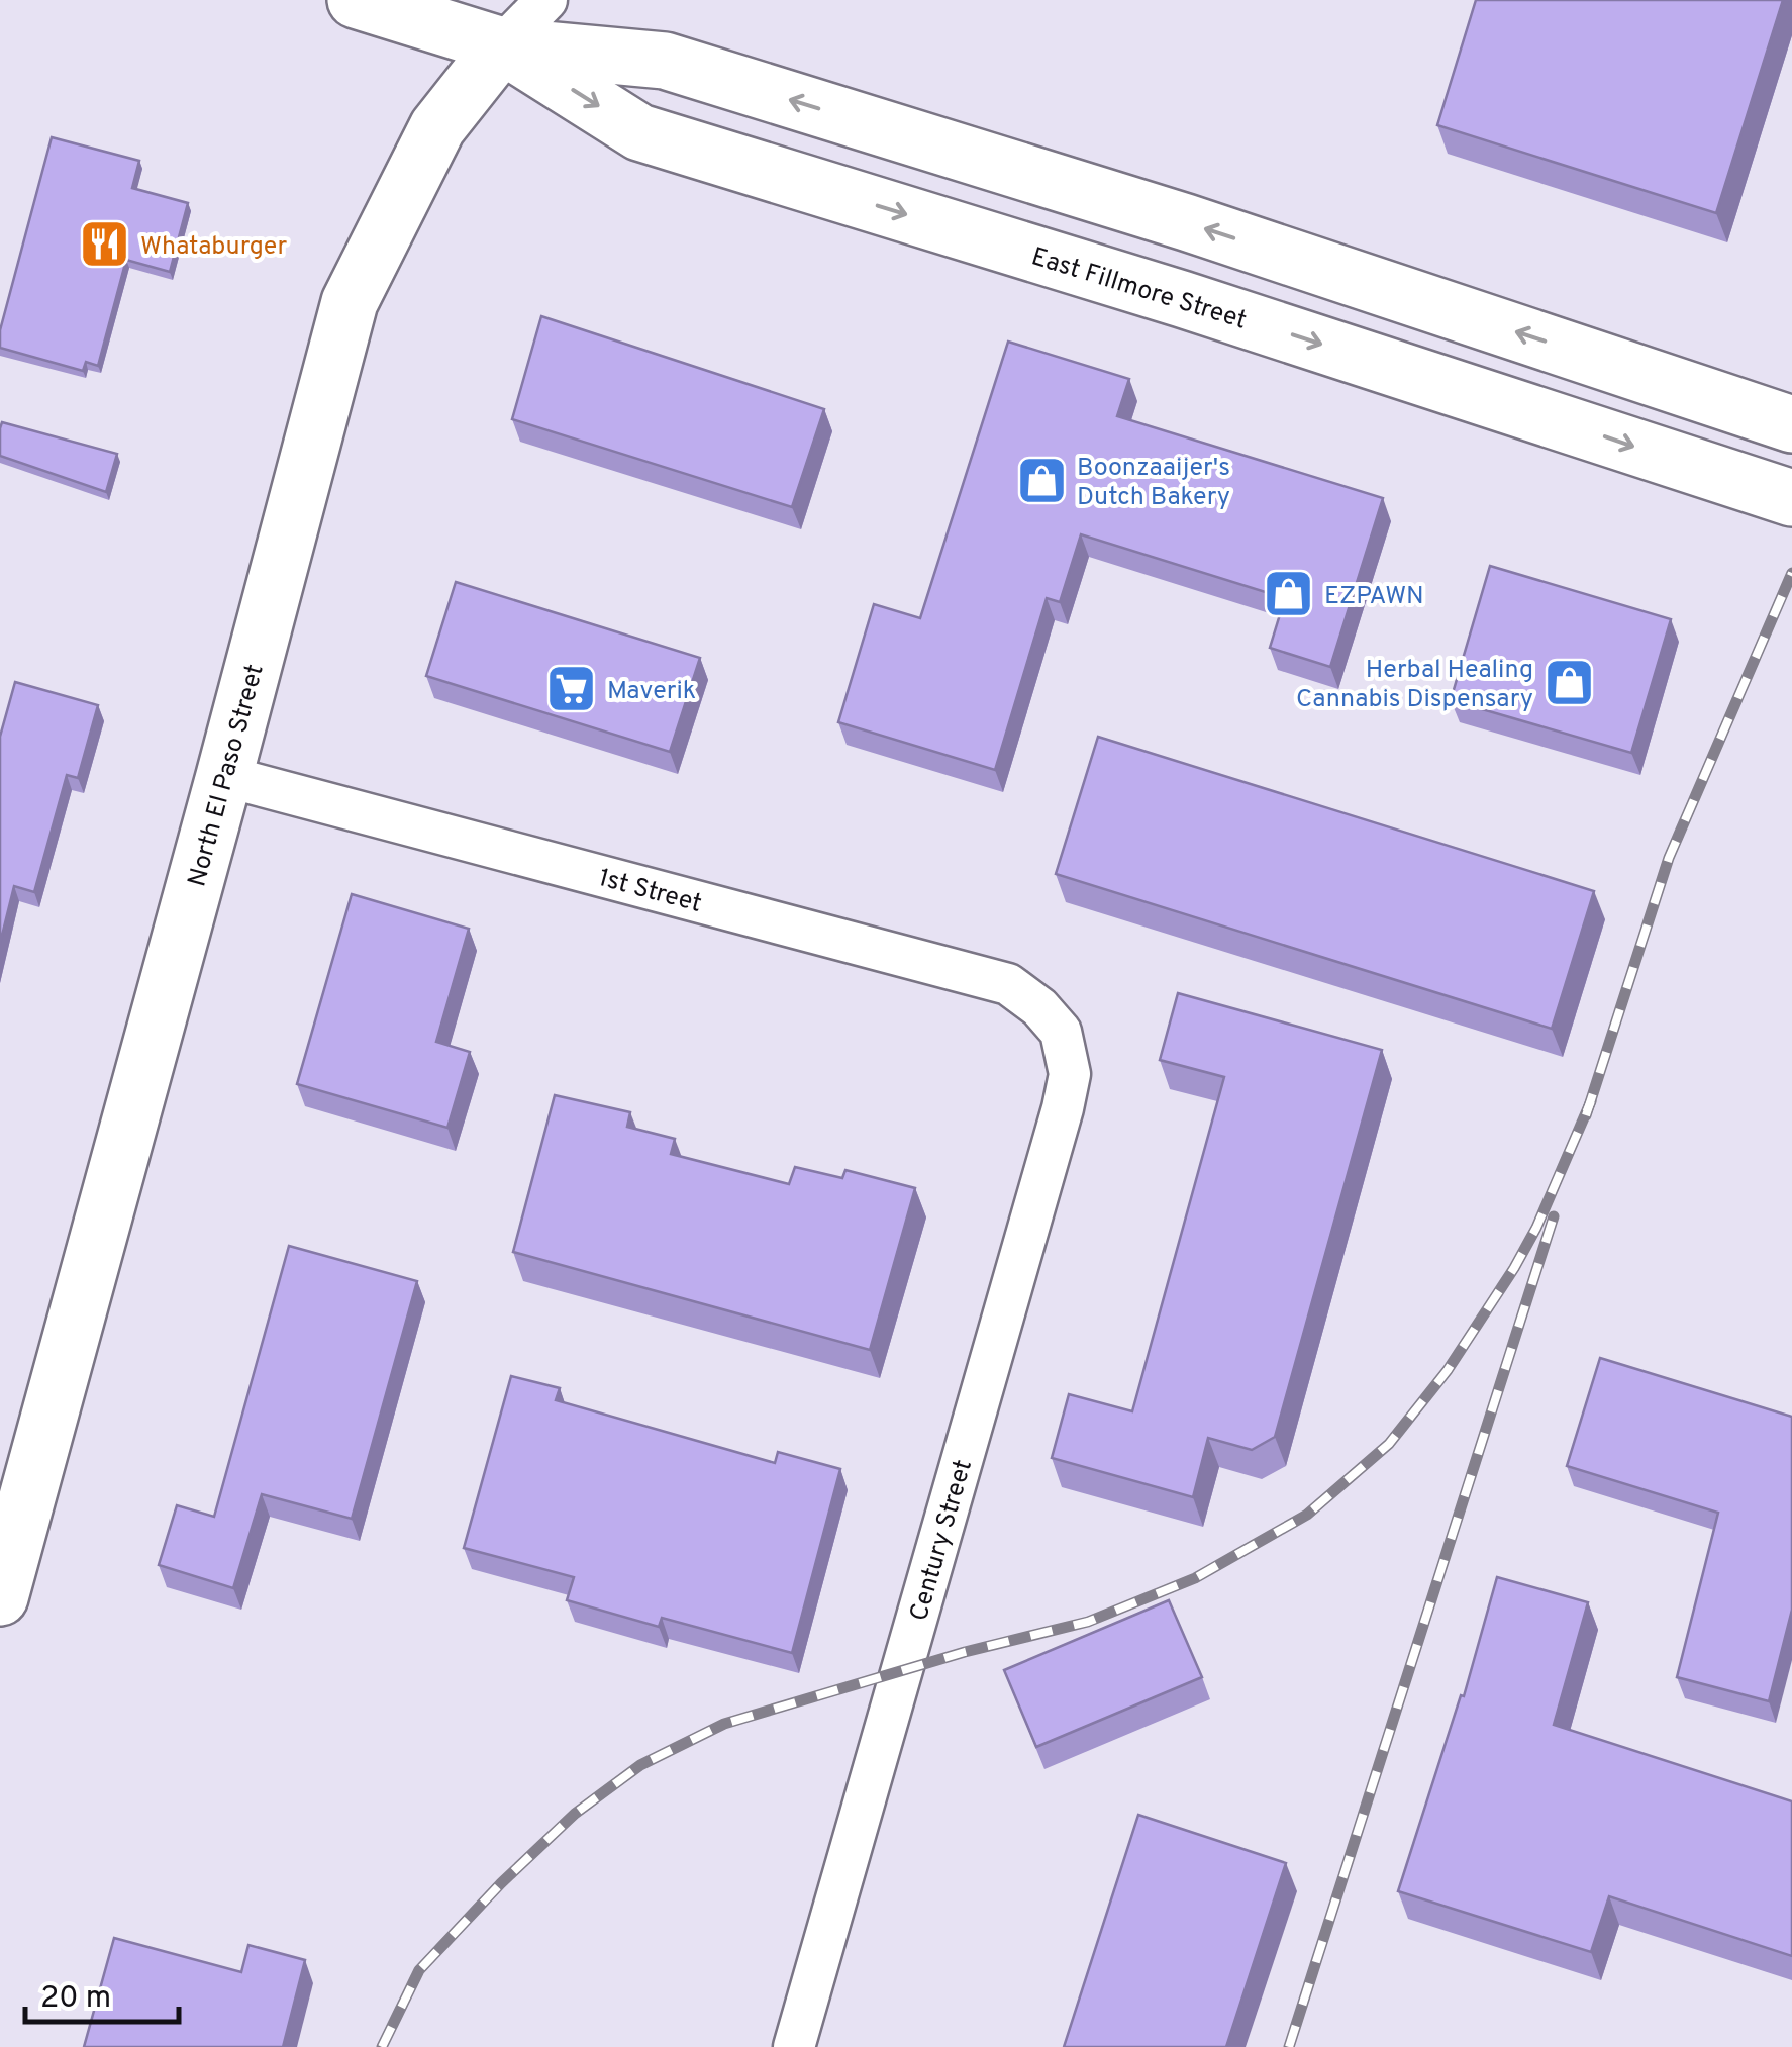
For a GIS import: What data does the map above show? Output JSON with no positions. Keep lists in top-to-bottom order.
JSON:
{
  "streets": {
    "main road": ["East Fillmore Street", "North El Paso Street"],
    "street": ["1st Street", "Century Street"]
  },
  "crossings": [
    ["East Fillmore Street", "North El Paso Street"],
    ["North El Paso Street", "1st Street"],
    ["1st Street", "Century Street"]
  ],
  "places": {
    "restaurant": ["Whataburger"],
    "shop": ["Boonzaaijer's Dutch Bakery", "EZPAWN", "Herbal Healing Cannabis Dispensary"],
    "supermarket": ["Maverik"]
  },
  "scale_bar": "20 m"
}
